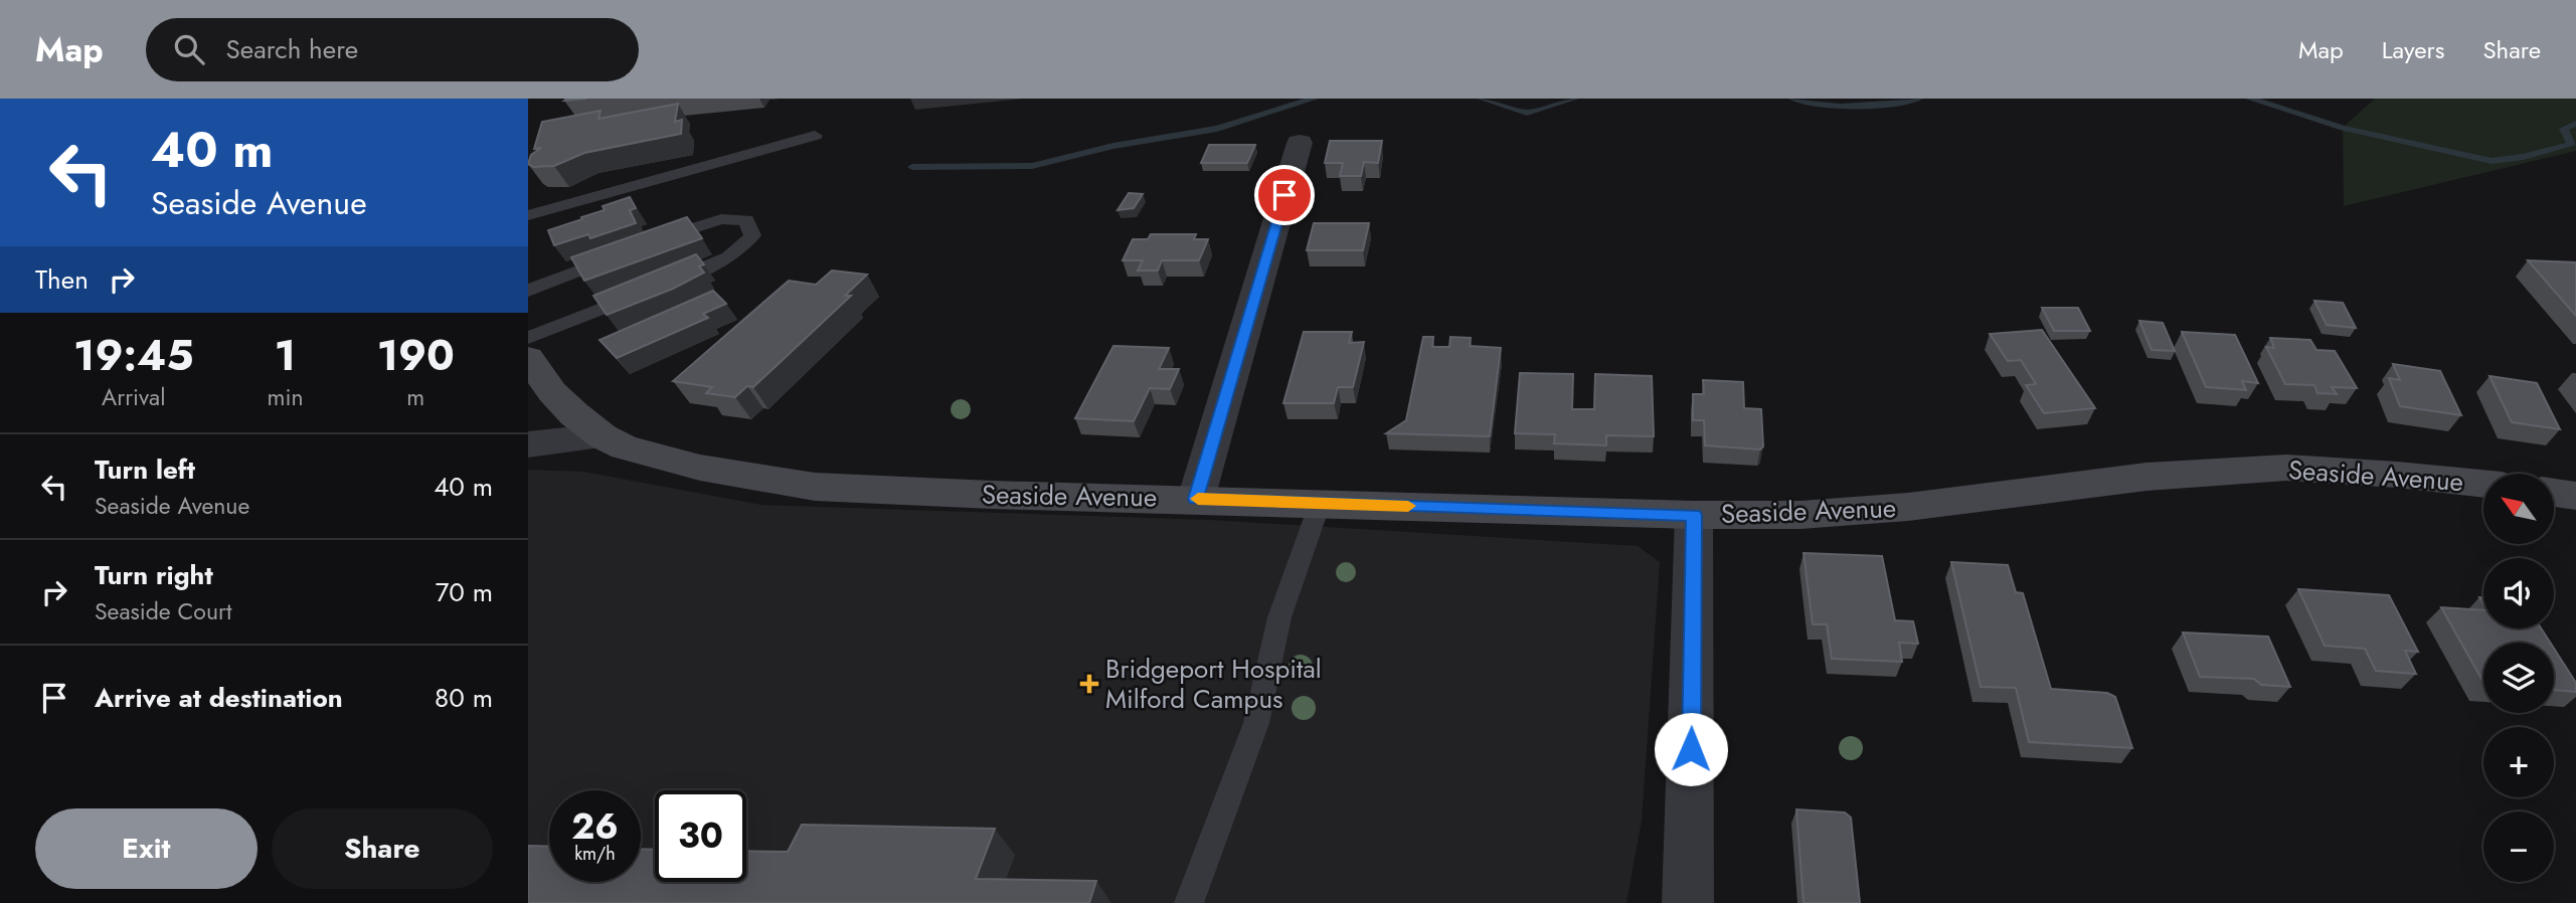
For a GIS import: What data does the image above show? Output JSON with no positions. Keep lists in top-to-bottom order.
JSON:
{
  "streets": {
    "main road": ["Seaside Avenue"]
  },
  "places": {
    "health": ["Bridgeport Hospital Milford Campus"]
  },
  "north": "top left",
  "page": {
    "header": "Map",
    "search": "Search here",
    "nav": ["Map", "Layers", "Share"],
    "turn": ["40 m", "Seaside Avenue"],
    "then": "Then",
    "eta": [
      "19:45",
      "Arrival",
      "1",
      "min",
      "190",
      "m"
    ],
    "list": [
      {
        "name": "Turn left",
        "note": "Seaside Avenue",
        "value": "40 m"
      },
      {
        "name": "Turn right",
        "note": "Seaside Court",
        "value": "70 m"
      },
      {
        "name": "Arrive at destination",
        "value": "80 m"
      }
    ],
    "map_buttons": ["+", "−"],
    "speed": "26 km/h",
    "limit": "30",
    "buttons": ["Exit", "Share"]
  }
}
